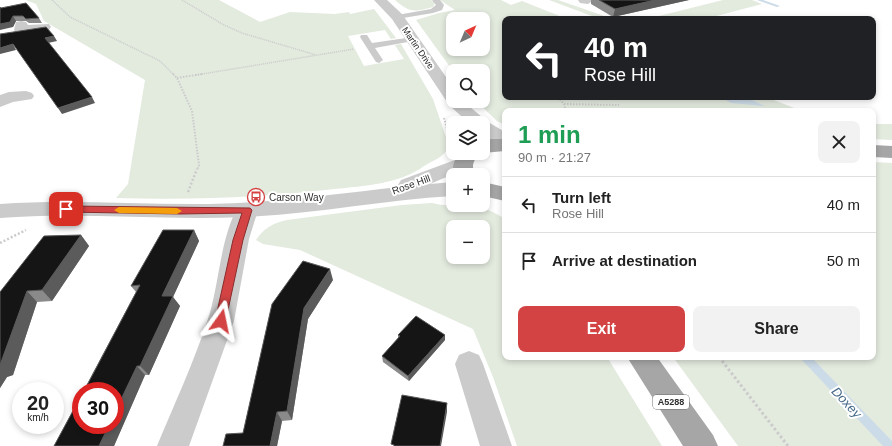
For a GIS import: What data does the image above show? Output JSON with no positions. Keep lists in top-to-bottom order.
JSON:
{
  "streets": {
    "main road": ["A5288"],
    "street": ["Martin Drive", "Rose Hill"]
  },
  "water": ["Doxey"],
  "places": {
    "bus stop": ["Carson Way"]
  },
  "north": "top right",
  "page": {
    "map_buttons": ["+", "−"],
    "turn": ["40 m", "Rose Hill"],
    "heading": ["1 min", "90 m · 21:27"],
    "list": [
      {
        "name": "Turn left",
        "note": "Rose Hill",
        "value": "40 m"
      },
      {
        "name": "Arrive at destination",
        "value": "50 m"
      }
    ],
    "buttons": ["Exit", "Share"],
    "speed": "20 km/h",
    "limit": "30"
  }
}
